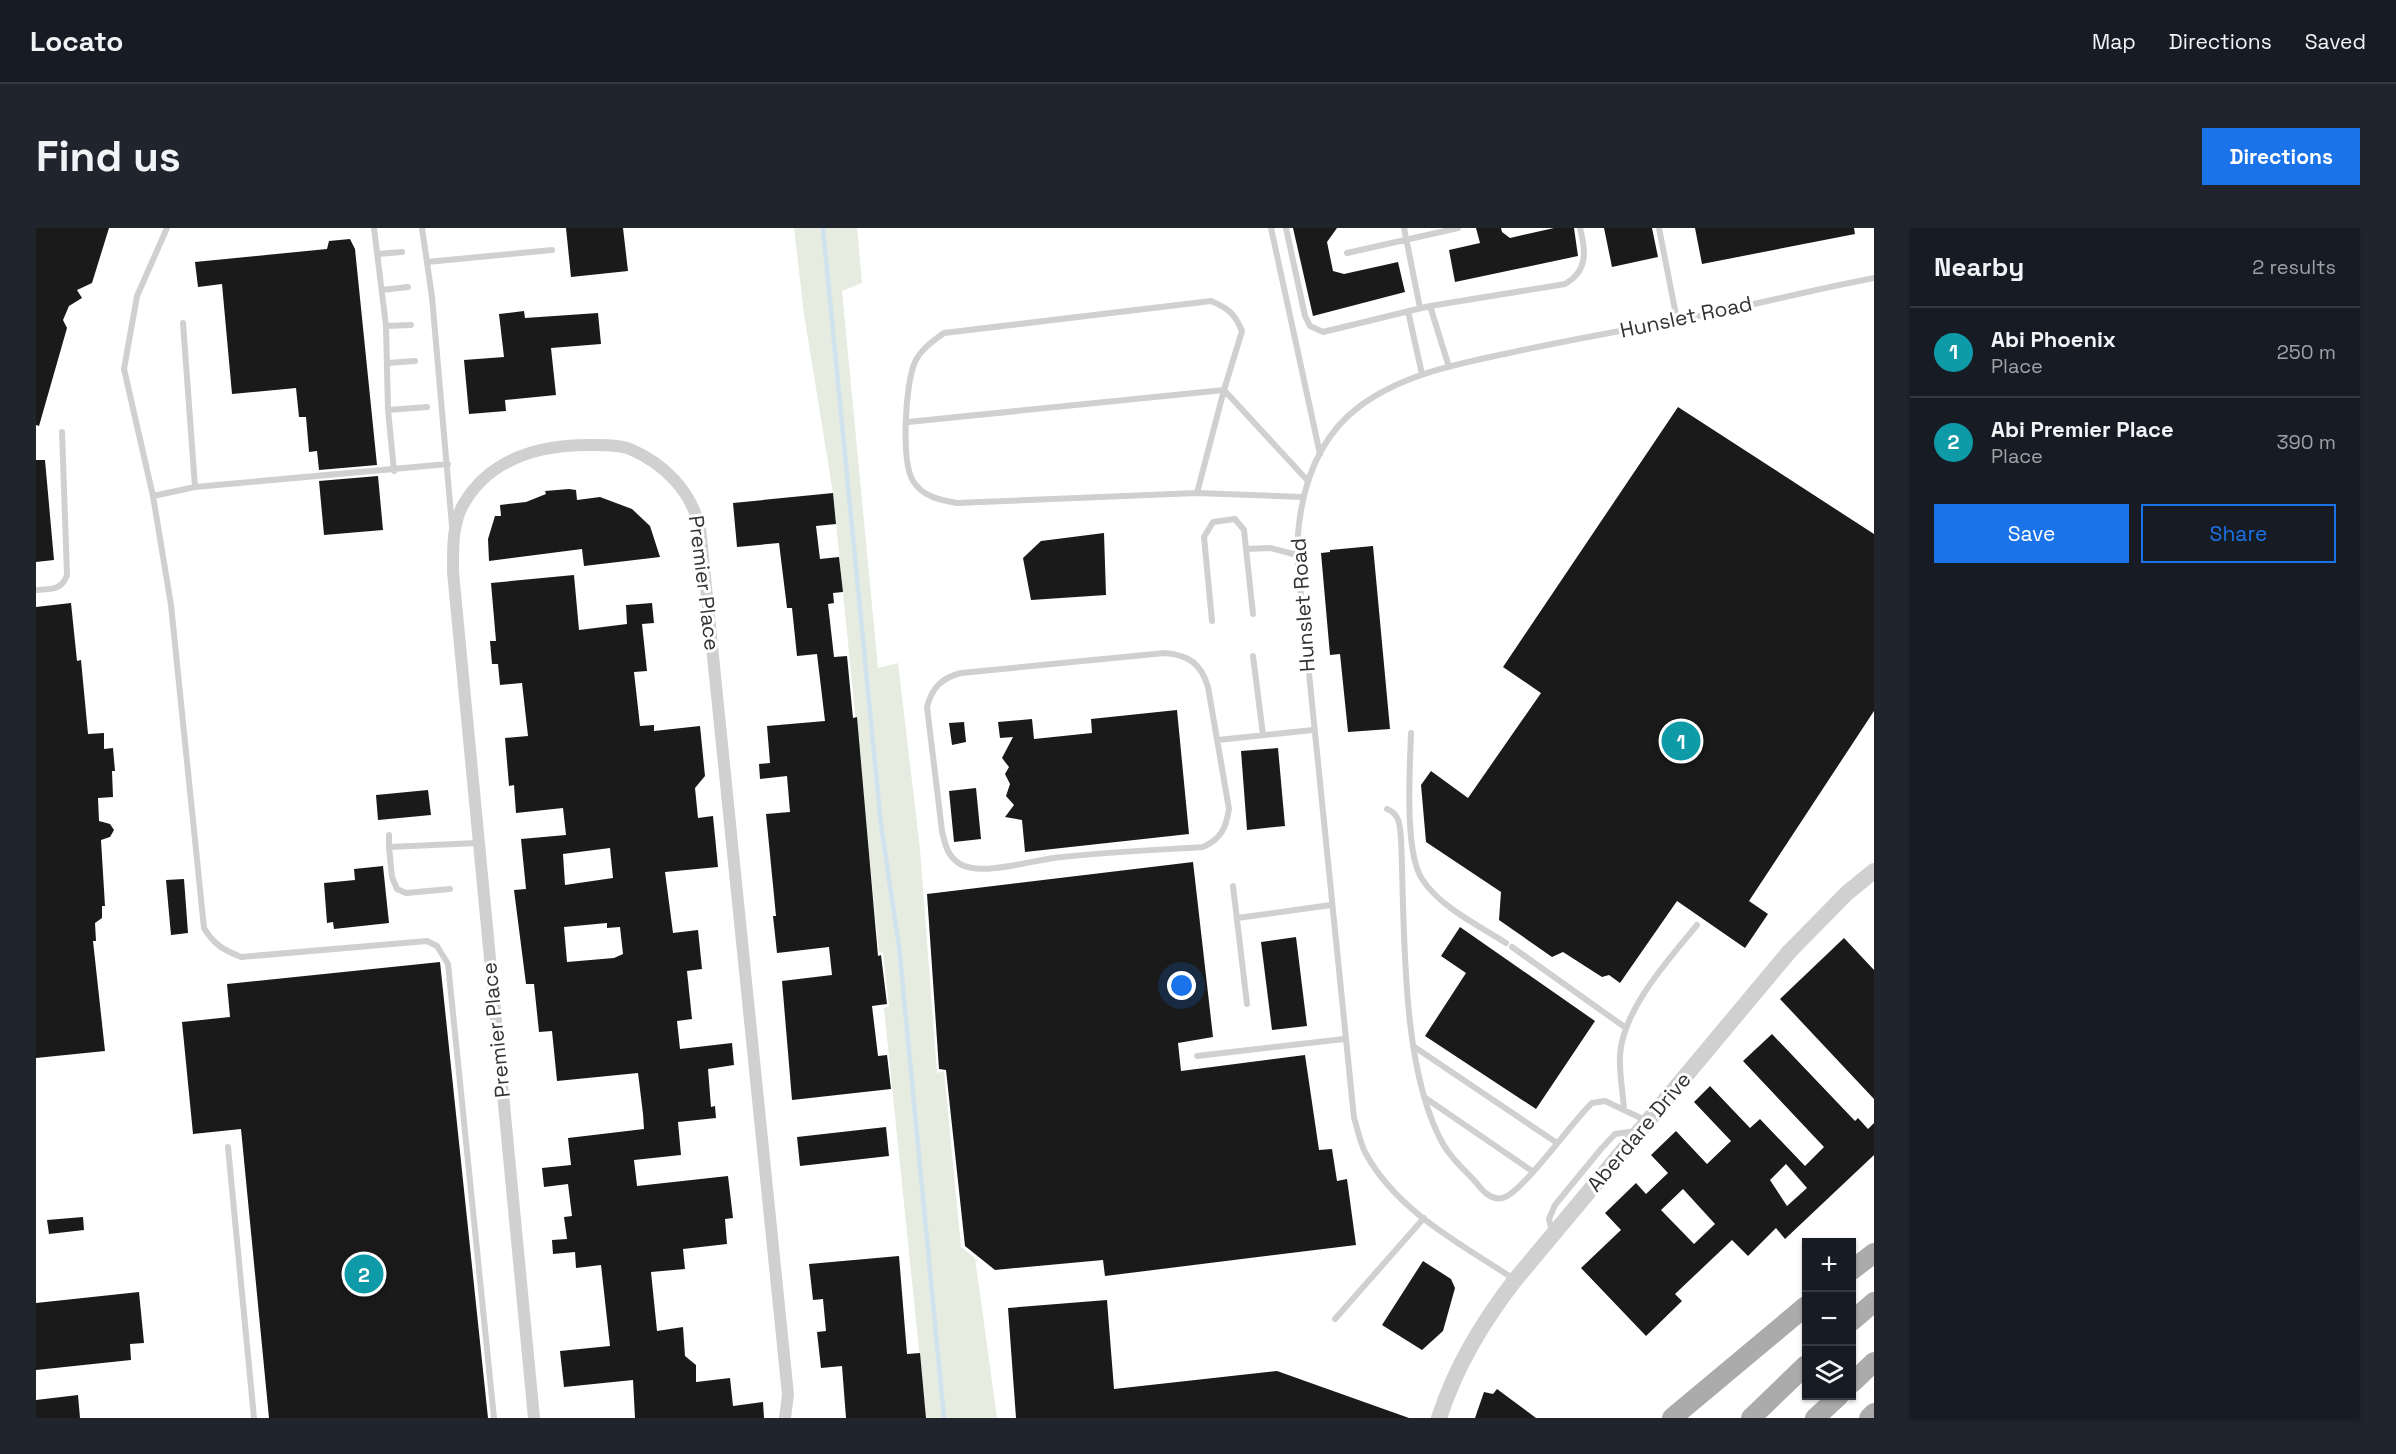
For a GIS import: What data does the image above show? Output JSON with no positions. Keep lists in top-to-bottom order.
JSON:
{
  "streets": {
    "street": ["Premier Place", "Aberdare Drive"],
    "lane": ["Hunslet Road"]
  },
  "crossings": [
    ["Hunslet Road", "Aberdare Drive"]
  ],
  "page": {
    "header": "Locato",
    "nav": ["Map", "Directions", "Saved"],
    "buttons": [
      "Directions",
      ["Save", "Share"]
    ],
    "title": "Find us",
    "heading": ["Nearby", "2 results"],
    "list": [
      {
        "mark": "1",
        "name": "Abi Phoenix",
        "note": "Place",
        "value": "250 m"
      },
      {
        "mark": "2",
        "name": "Abi Premier Place",
        "note": "Place",
        "value": "390 m"
      }
    ],
    "pins": ["1", "2"],
    "map_buttons": ["+", "−"]
  }
}
